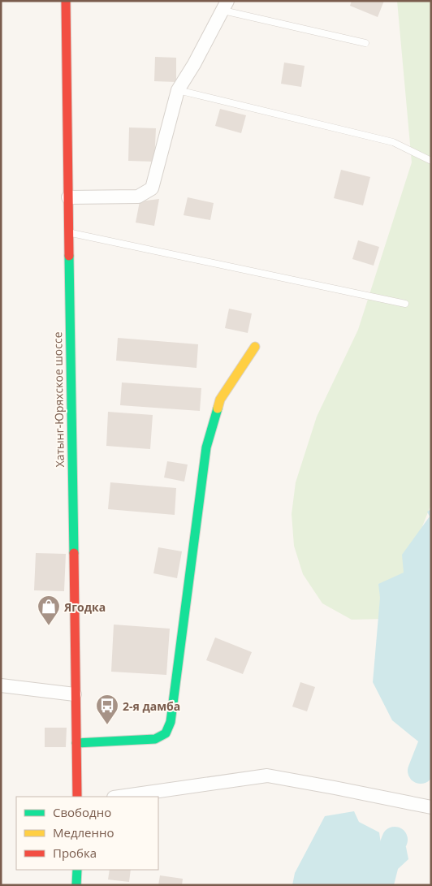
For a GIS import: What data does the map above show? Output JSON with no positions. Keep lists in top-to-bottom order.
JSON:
{
  "streets": {
    "main road": ["Хатынг-Юряхское шоссе"]
  },
  "places": {
    "shop": ["Ягодка"],
    "bus stop": ["2-я дамба"]
  },
  "legend": ["Свободно", "Медленно", "Пробка"]
}
